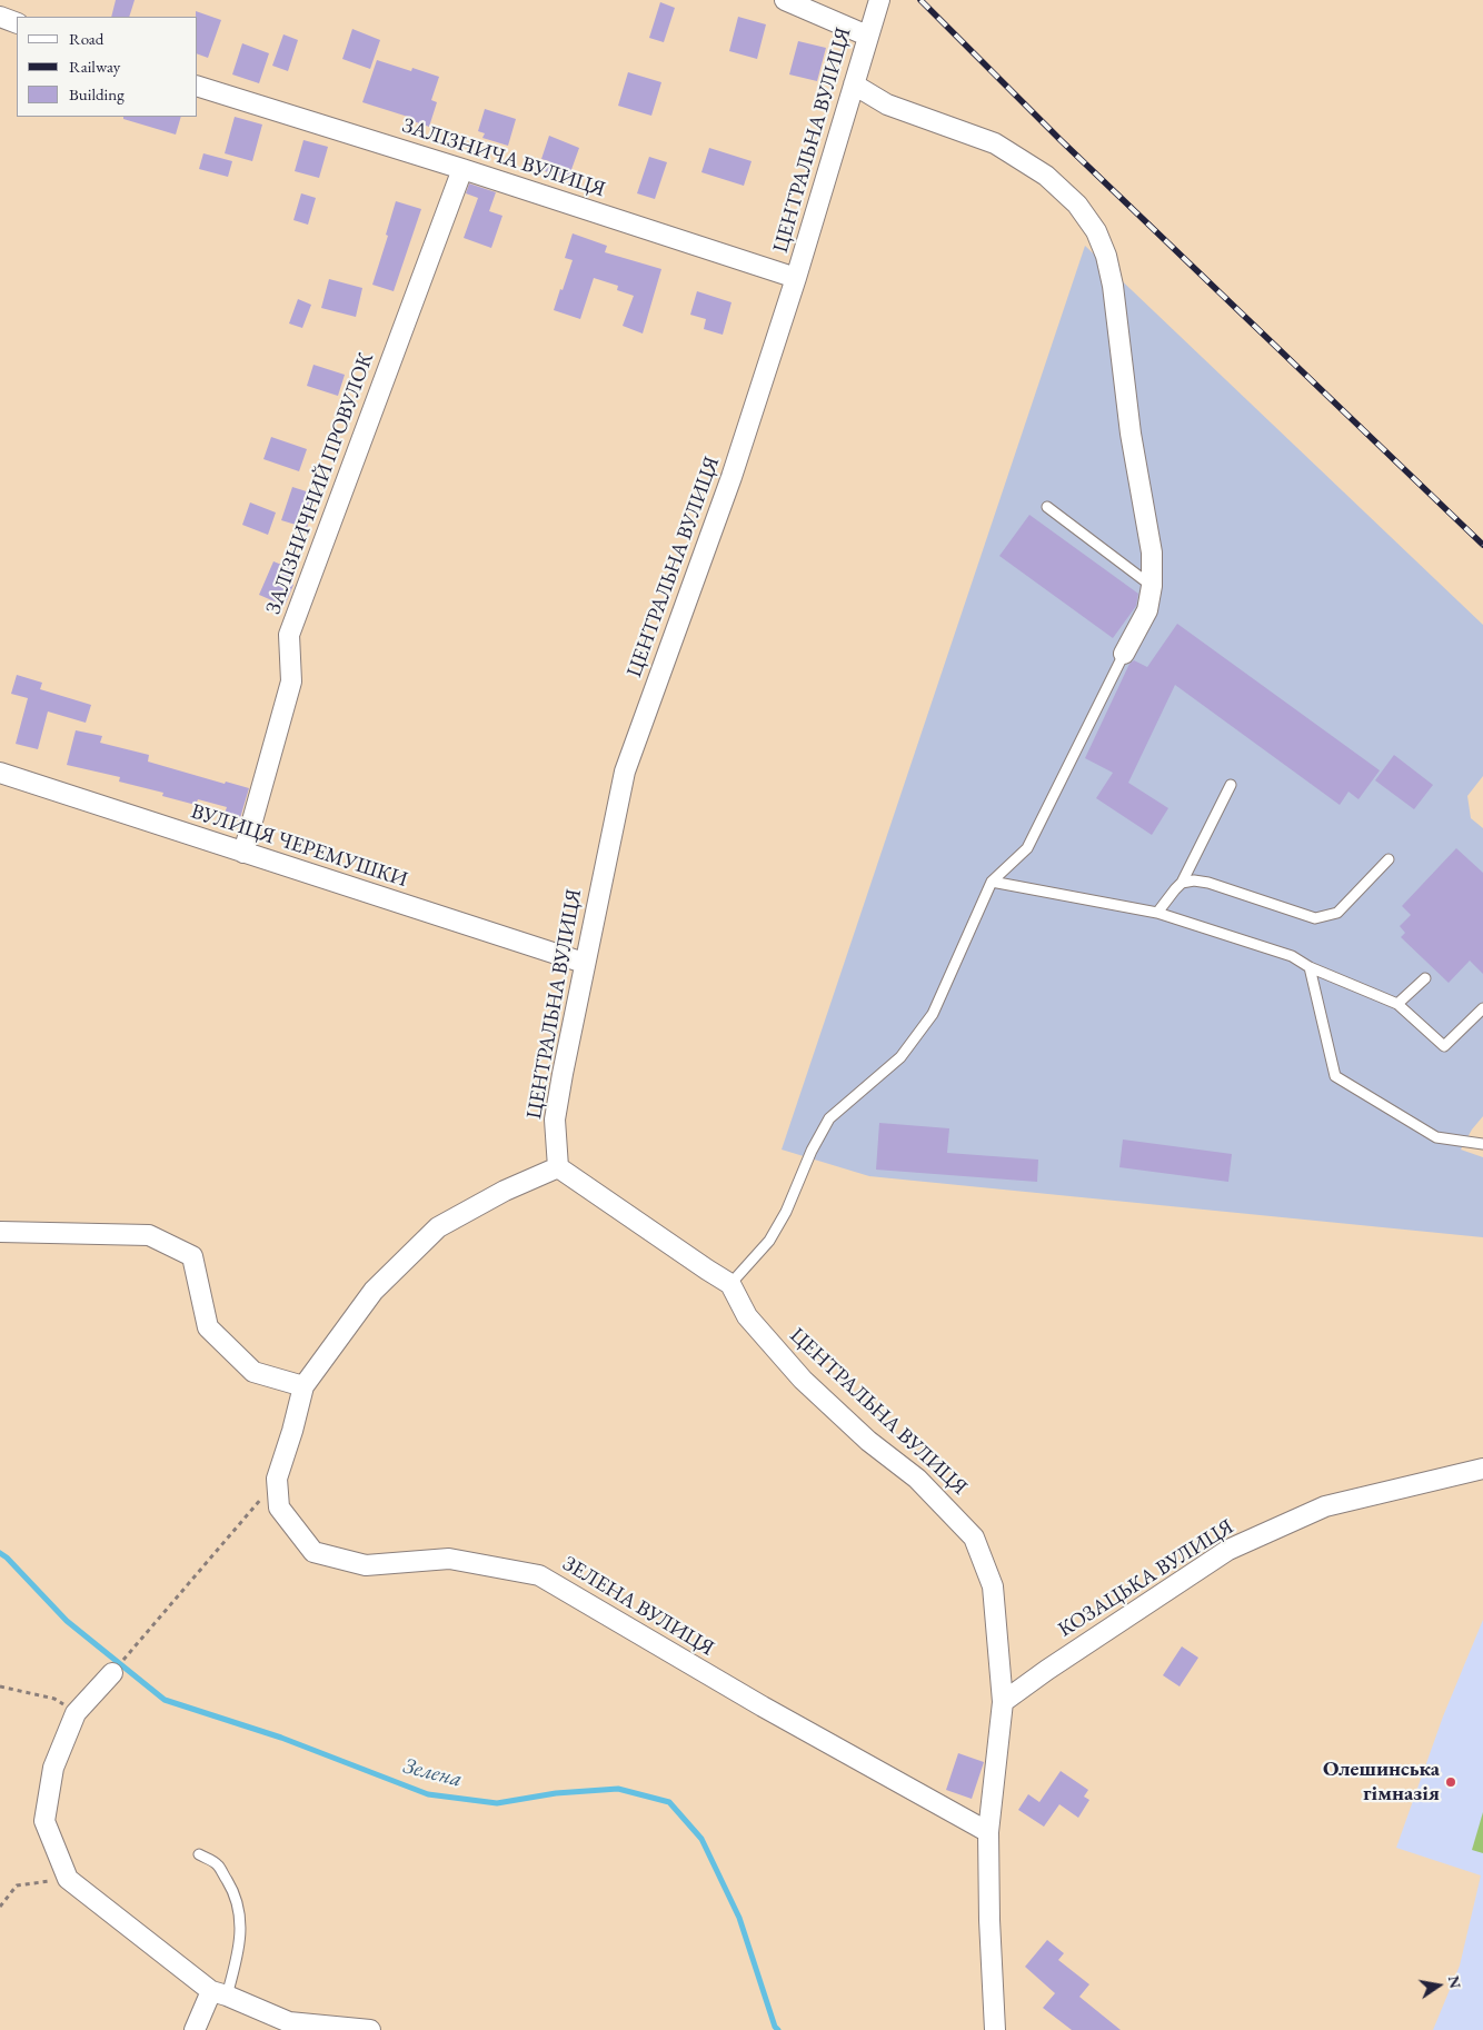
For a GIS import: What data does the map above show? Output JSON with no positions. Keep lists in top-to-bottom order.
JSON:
{
  "streets": {
    "street": [
      "ЦЕНТРАЛЬНА ВУЛИЦЯ",
      "ЗАЛІЗНИЧА ВУЛИЦЯ",
      "ЗАЛІЗНИЧНИЙ ПРОВУЛОК",
      "ВУЛИЦЯ ЧЕРЕМУШКИ",
      "КОЗАЦЬКА ВУЛИЦЯ",
      "ЗЕЛЕНА ВУЛИЦЯ"
    ]
  },
  "crossings": [
    ["ЦЕНТРАЛЬНА ВУЛИЦЯ", "ЗАЛІЗНИЧА ВУЛИЦЯ"],
    ["ЦЕНТРАЛЬНА ВУЛИЦЯ", "ВУЛИЦЯ ЧЕРЕМУШКИ"],
    ["ЦЕНТРАЛЬНА ВУЛИЦЯ", "КОЗАЦЬКА ВУЛИЦЯ"],
    ["ЦЕНТРАЛЬНА ВУЛИЦЯ", "ЗЕЛЕНА ВУЛИЦЯ"],
    ["ЗАЛІЗНИЧА ВУЛИЦЯ", "ЗАЛІЗНИЧНИЙ ПРОВУЛОК"],
    ["ЗАЛІЗНИЧНИЙ ПРОВУЛОК", "ВУЛИЦЯ ЧЕРЕМУШКИ"]
  ],
  "water": ["Зелена"],
  "places": ["Олешинська гімназія"],
  "legend": ["Road", "Railway", "Building"],
  "north": "right"
}
